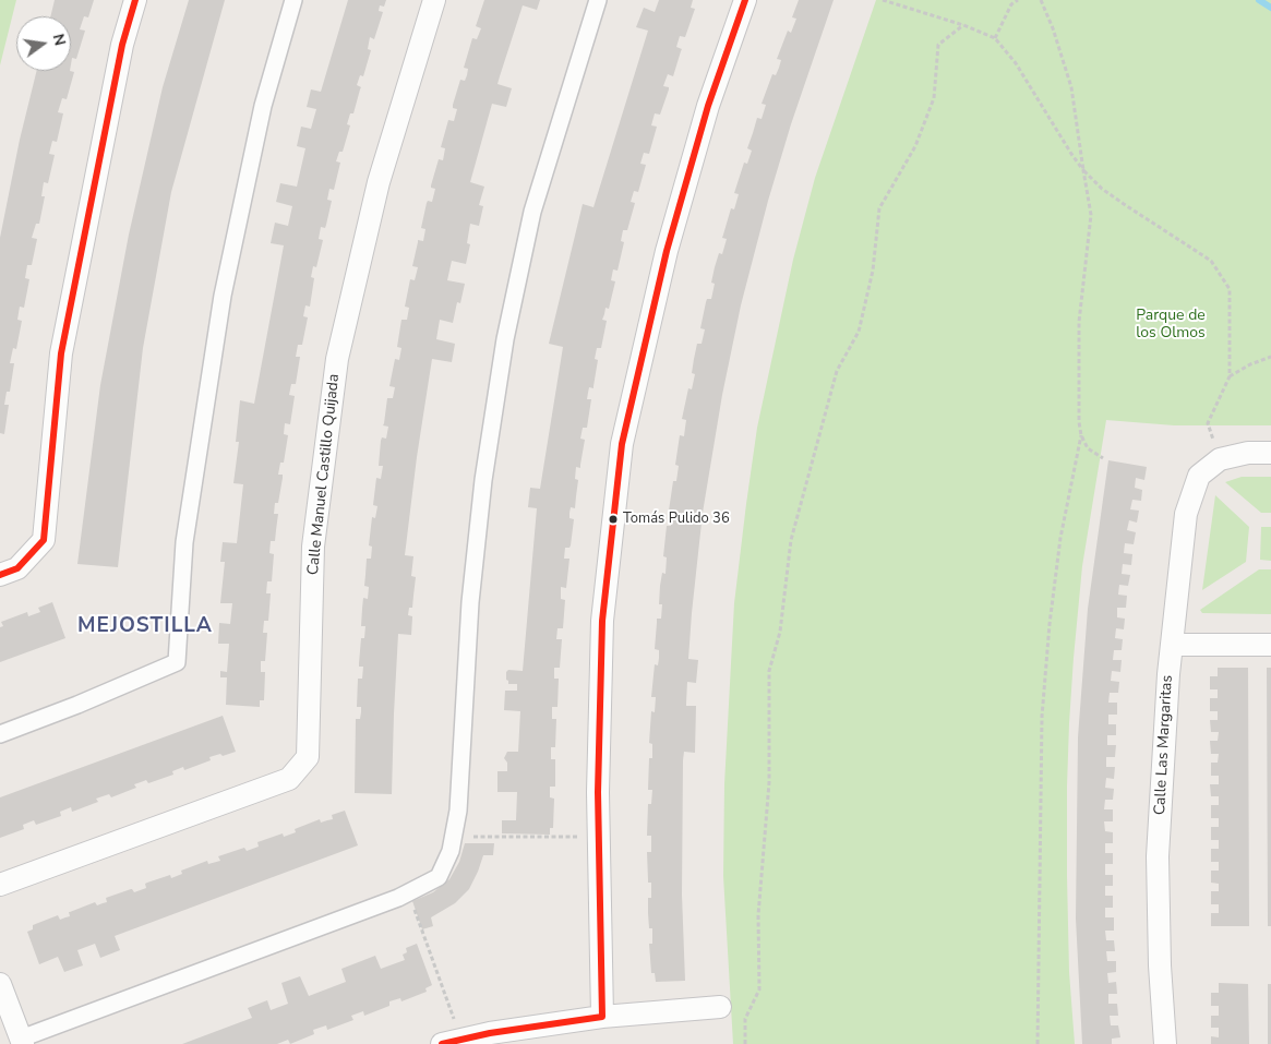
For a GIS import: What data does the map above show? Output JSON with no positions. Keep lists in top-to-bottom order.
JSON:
{
  "streets": {
    "street": ["Calle Manuel Castillo Quijada", "Calle Las Margaritas"]
  },
  "districts": ["MEJOSTILLA"],
  "parks": ["Parque de los Olmos"],
  "places": ["Tomás Pulido 36"],
  "north": "right"
}
